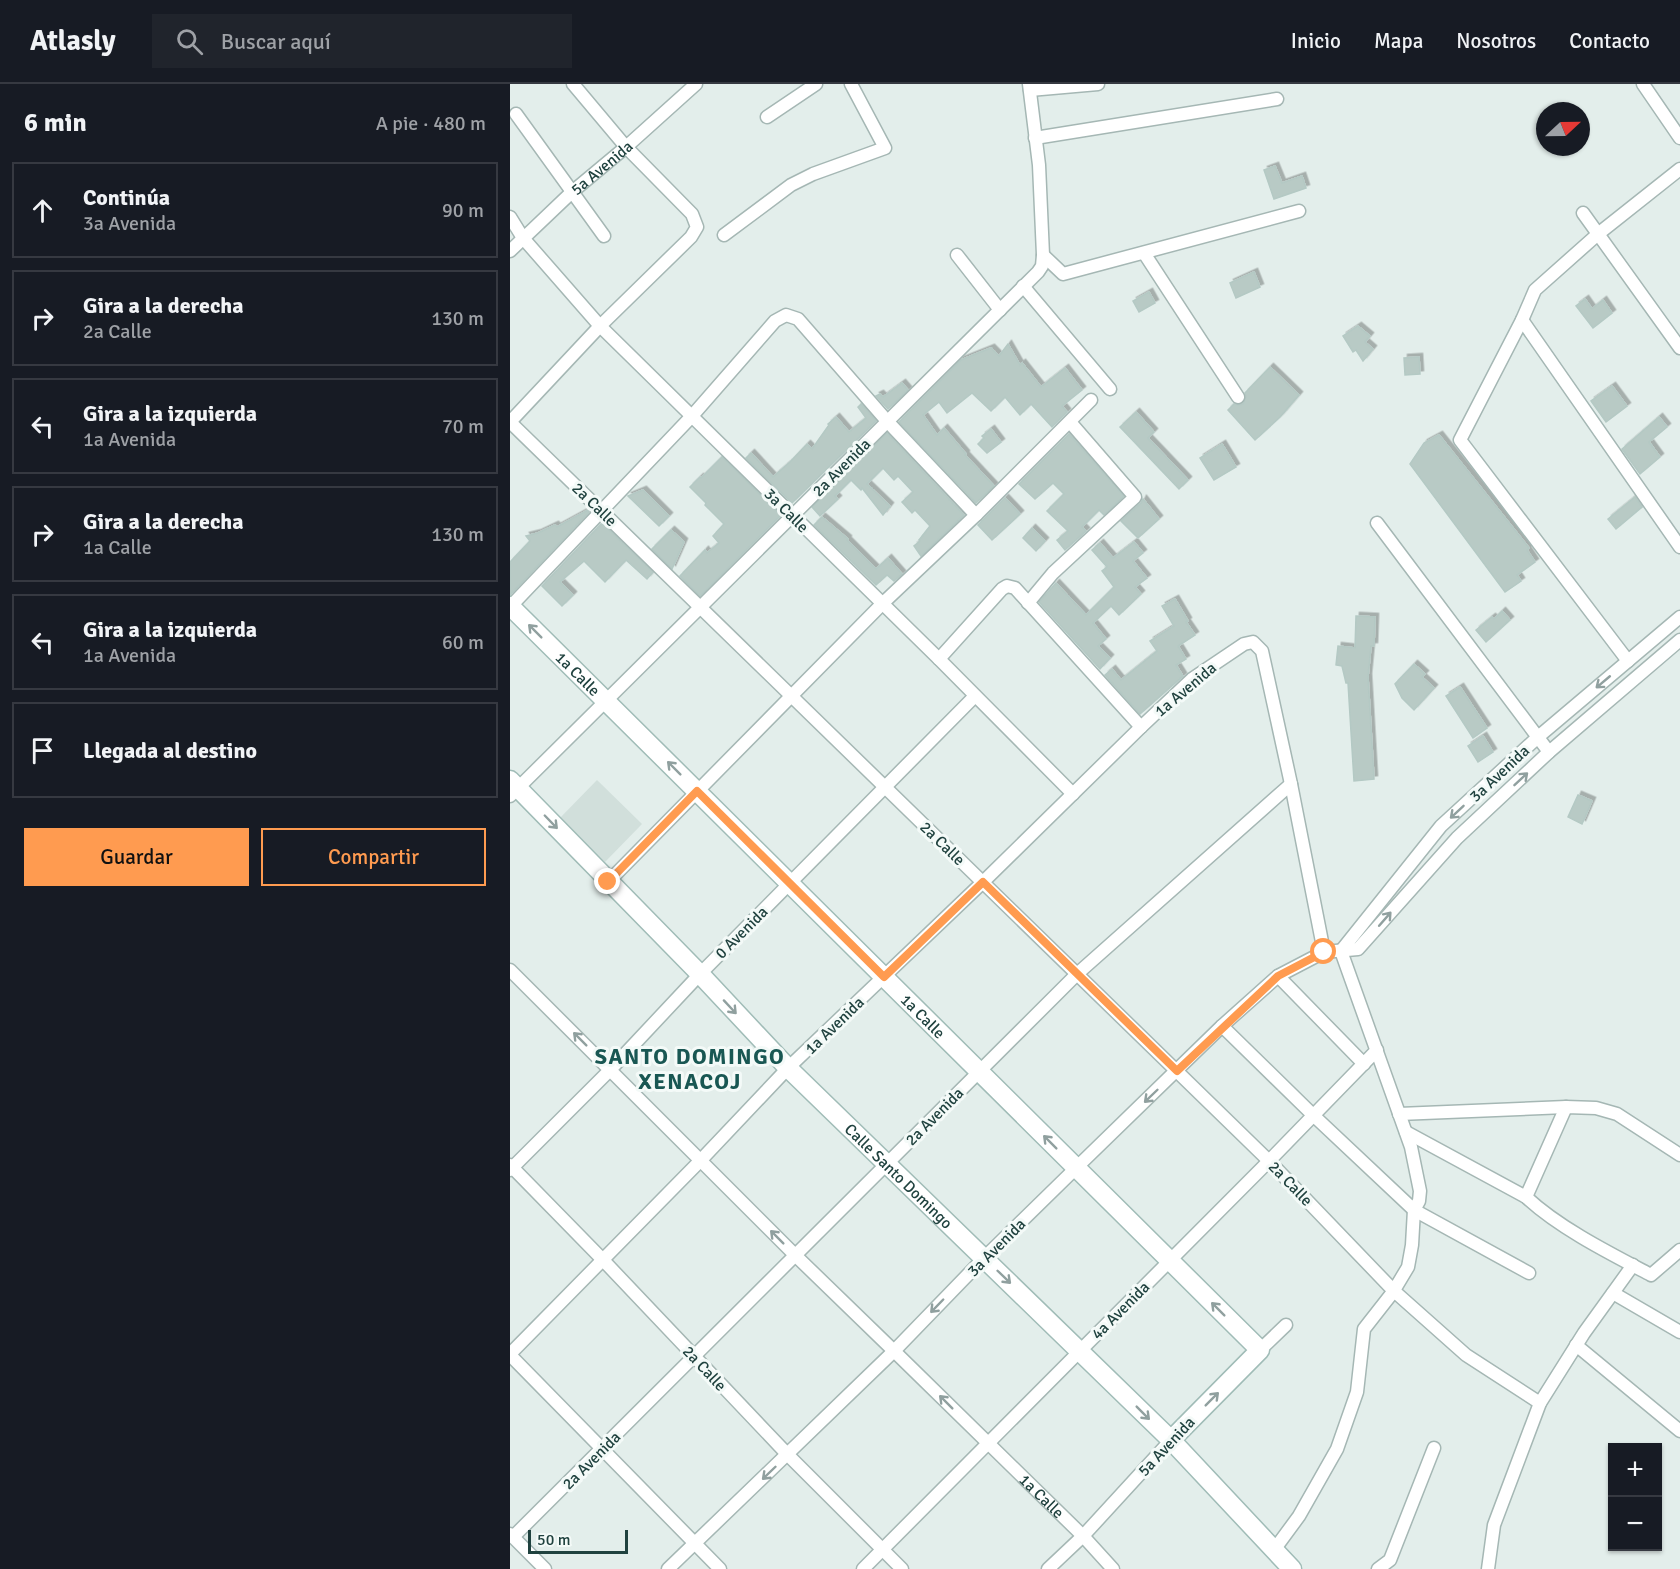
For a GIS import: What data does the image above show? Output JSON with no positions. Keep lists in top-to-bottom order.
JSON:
{
  "streets": {
    "main road": ["5a Avenida", "1a Calle", "Calle Santo Domingo"],
    "street": [
      "2a Avenida",
      "2a Calle",
      "3a Calle",
      "1a Avenida",
      "3a Avenida",
      "0 Avenida",
      "4a Avenida"
    ]
  },
  "crossings": [
    ["5a Avenida", "3a Calle"],
    ["5a Avenida", "1a Calle"],
    ["5a Avenida", "Calle Santo Domingo"],
    ["2a Avenida", "2a Calle"],
    ["2a Avenida", "3a Calle"],
    ["2a Avenida", "1a Calle"],
    ["2a Avenida", "1a Avenida"],
    ["2a Avenida", "Calle Santo Domingo"],
    ["2a Calle", "1a Avenida"],
    ["2a Calle", "3a Avenida"],
    ["2a Calle", "0 Avenida"],
    ["2a Calle", "4a Avenida"],
    ["3a Calle", "1a Avenida"],
    ["3a Calle", "0 Avenida"],
    ["1a Calle", "1a Avenida"],
    ["1a Calle", "3a Avenida"],
    ["1a Calle", "0 Avenida"],
    ["1a Calle", "4a Avenida"],
    ["1a Avenida", "Calle Santo Domingo"],
    ["3a Avenida", "Calle Santo Domingo"],
    ["0 Avenida", "Calle Santo Domingo"],
    ["Calle Santo Domingo", "4a Avenida"]
  ],
  "one_way": ["1a Calle", "Calle Santo Domingo"],
  "districts": ["SANTO DOMINGO XENACOJ"],
  "scale_bar": "50 m",
  "north": "right",
  "page": {
    "header": "Atlasly",
    "search": "Buscar aquí",
    "nav": [
      "Inicio",
      "Mapa",
      "Nosotros",
      "Contacto"
    ],
    "heading": ["6 min", "A pie · 480 m"],
    "list": [
      ["Continúa", "3a Avenida", "90 m"],
      ["Gira a la derecha", "2a Calle", "130 m"],
      ["Gira a la izquierda", "1a Avenida", "70 m"],
      ["Gira a la derecha", "1a Calle", "130 m"],
      ["Gira a la izquierda", "1a Avenida", "60 m"],
      "Llegada al destino"
    ],
    "buttons": ["Guardar", "Compartir"],
    "map_buttons": ["+", "−"],
    "scale": "50 m"
  }
}
